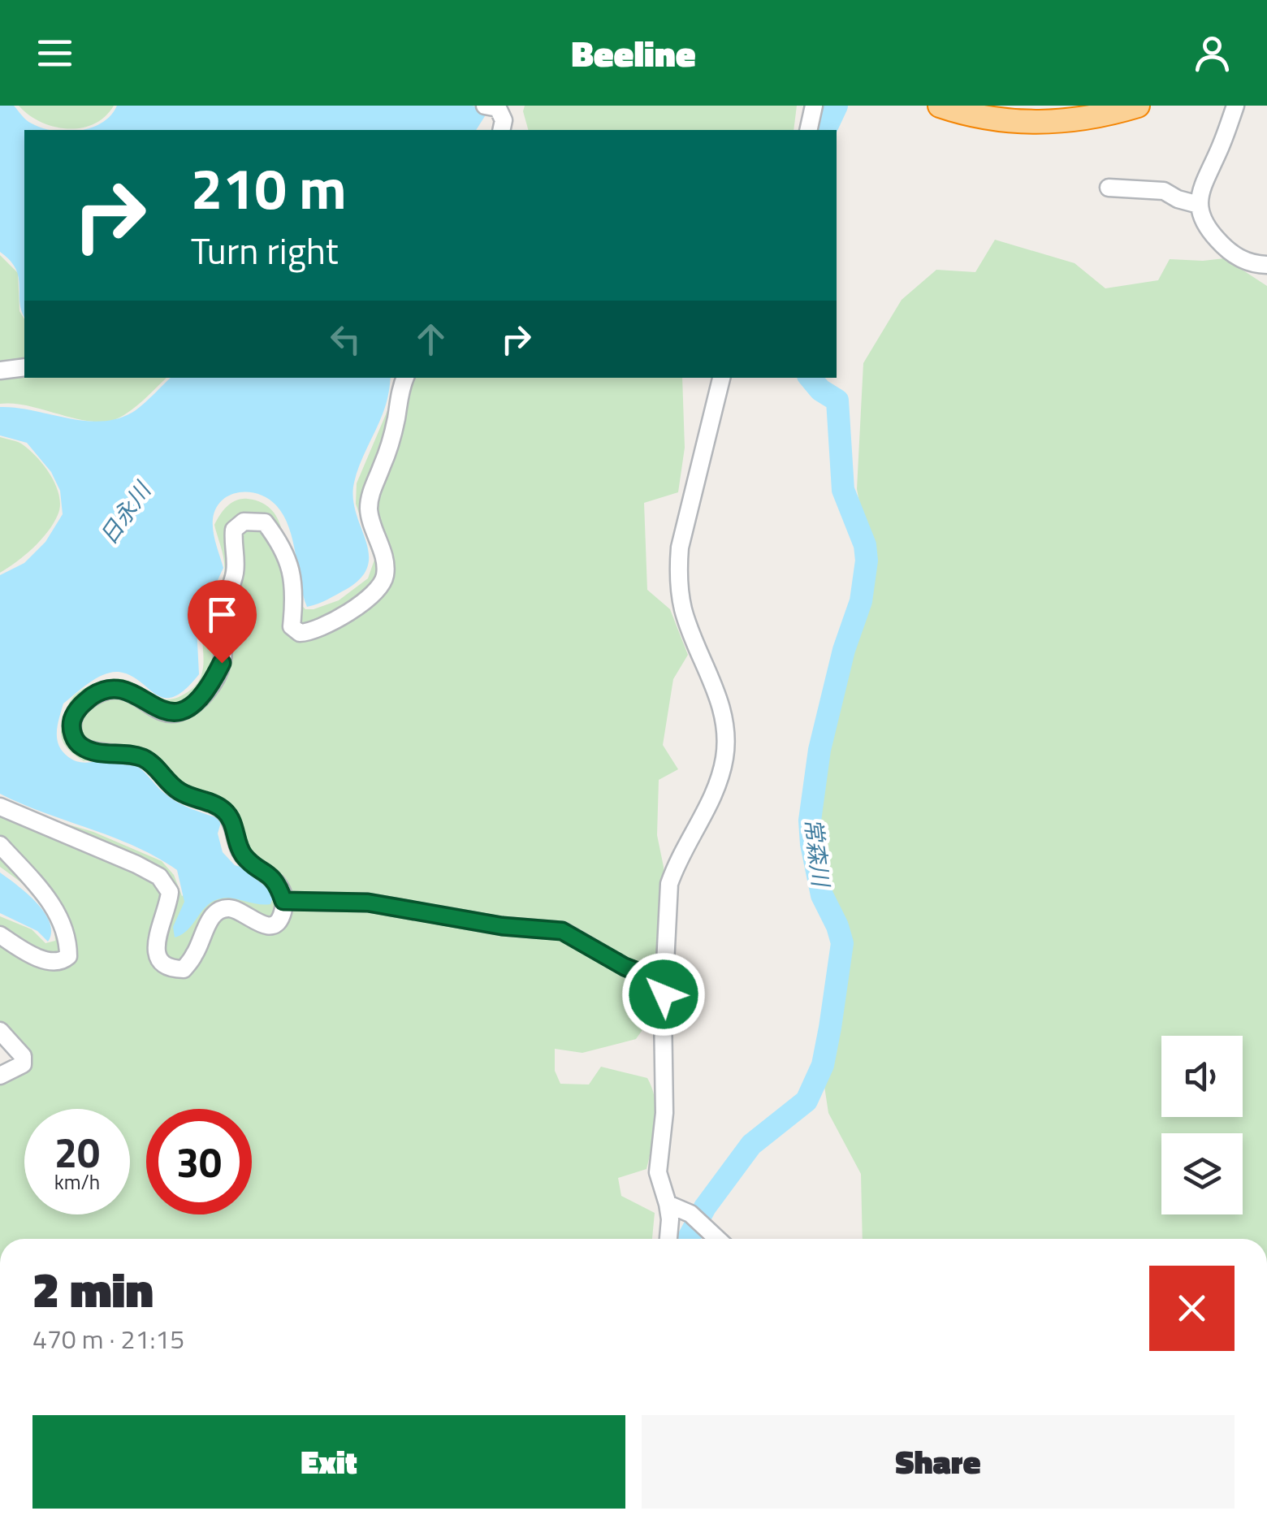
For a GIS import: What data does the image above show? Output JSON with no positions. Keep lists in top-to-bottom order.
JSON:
{
  "water": ["日永川", "常森川"],
  "page": {
    "header": "Beeline",
    "turn": ["210 m", "Turn right"],
    "speed": "20 km/h",
    "limit": "30",
    "heading": ["2 min", "470 m · 21:15"],
    "buttons": ["Exit", "Share"]
  }
}
